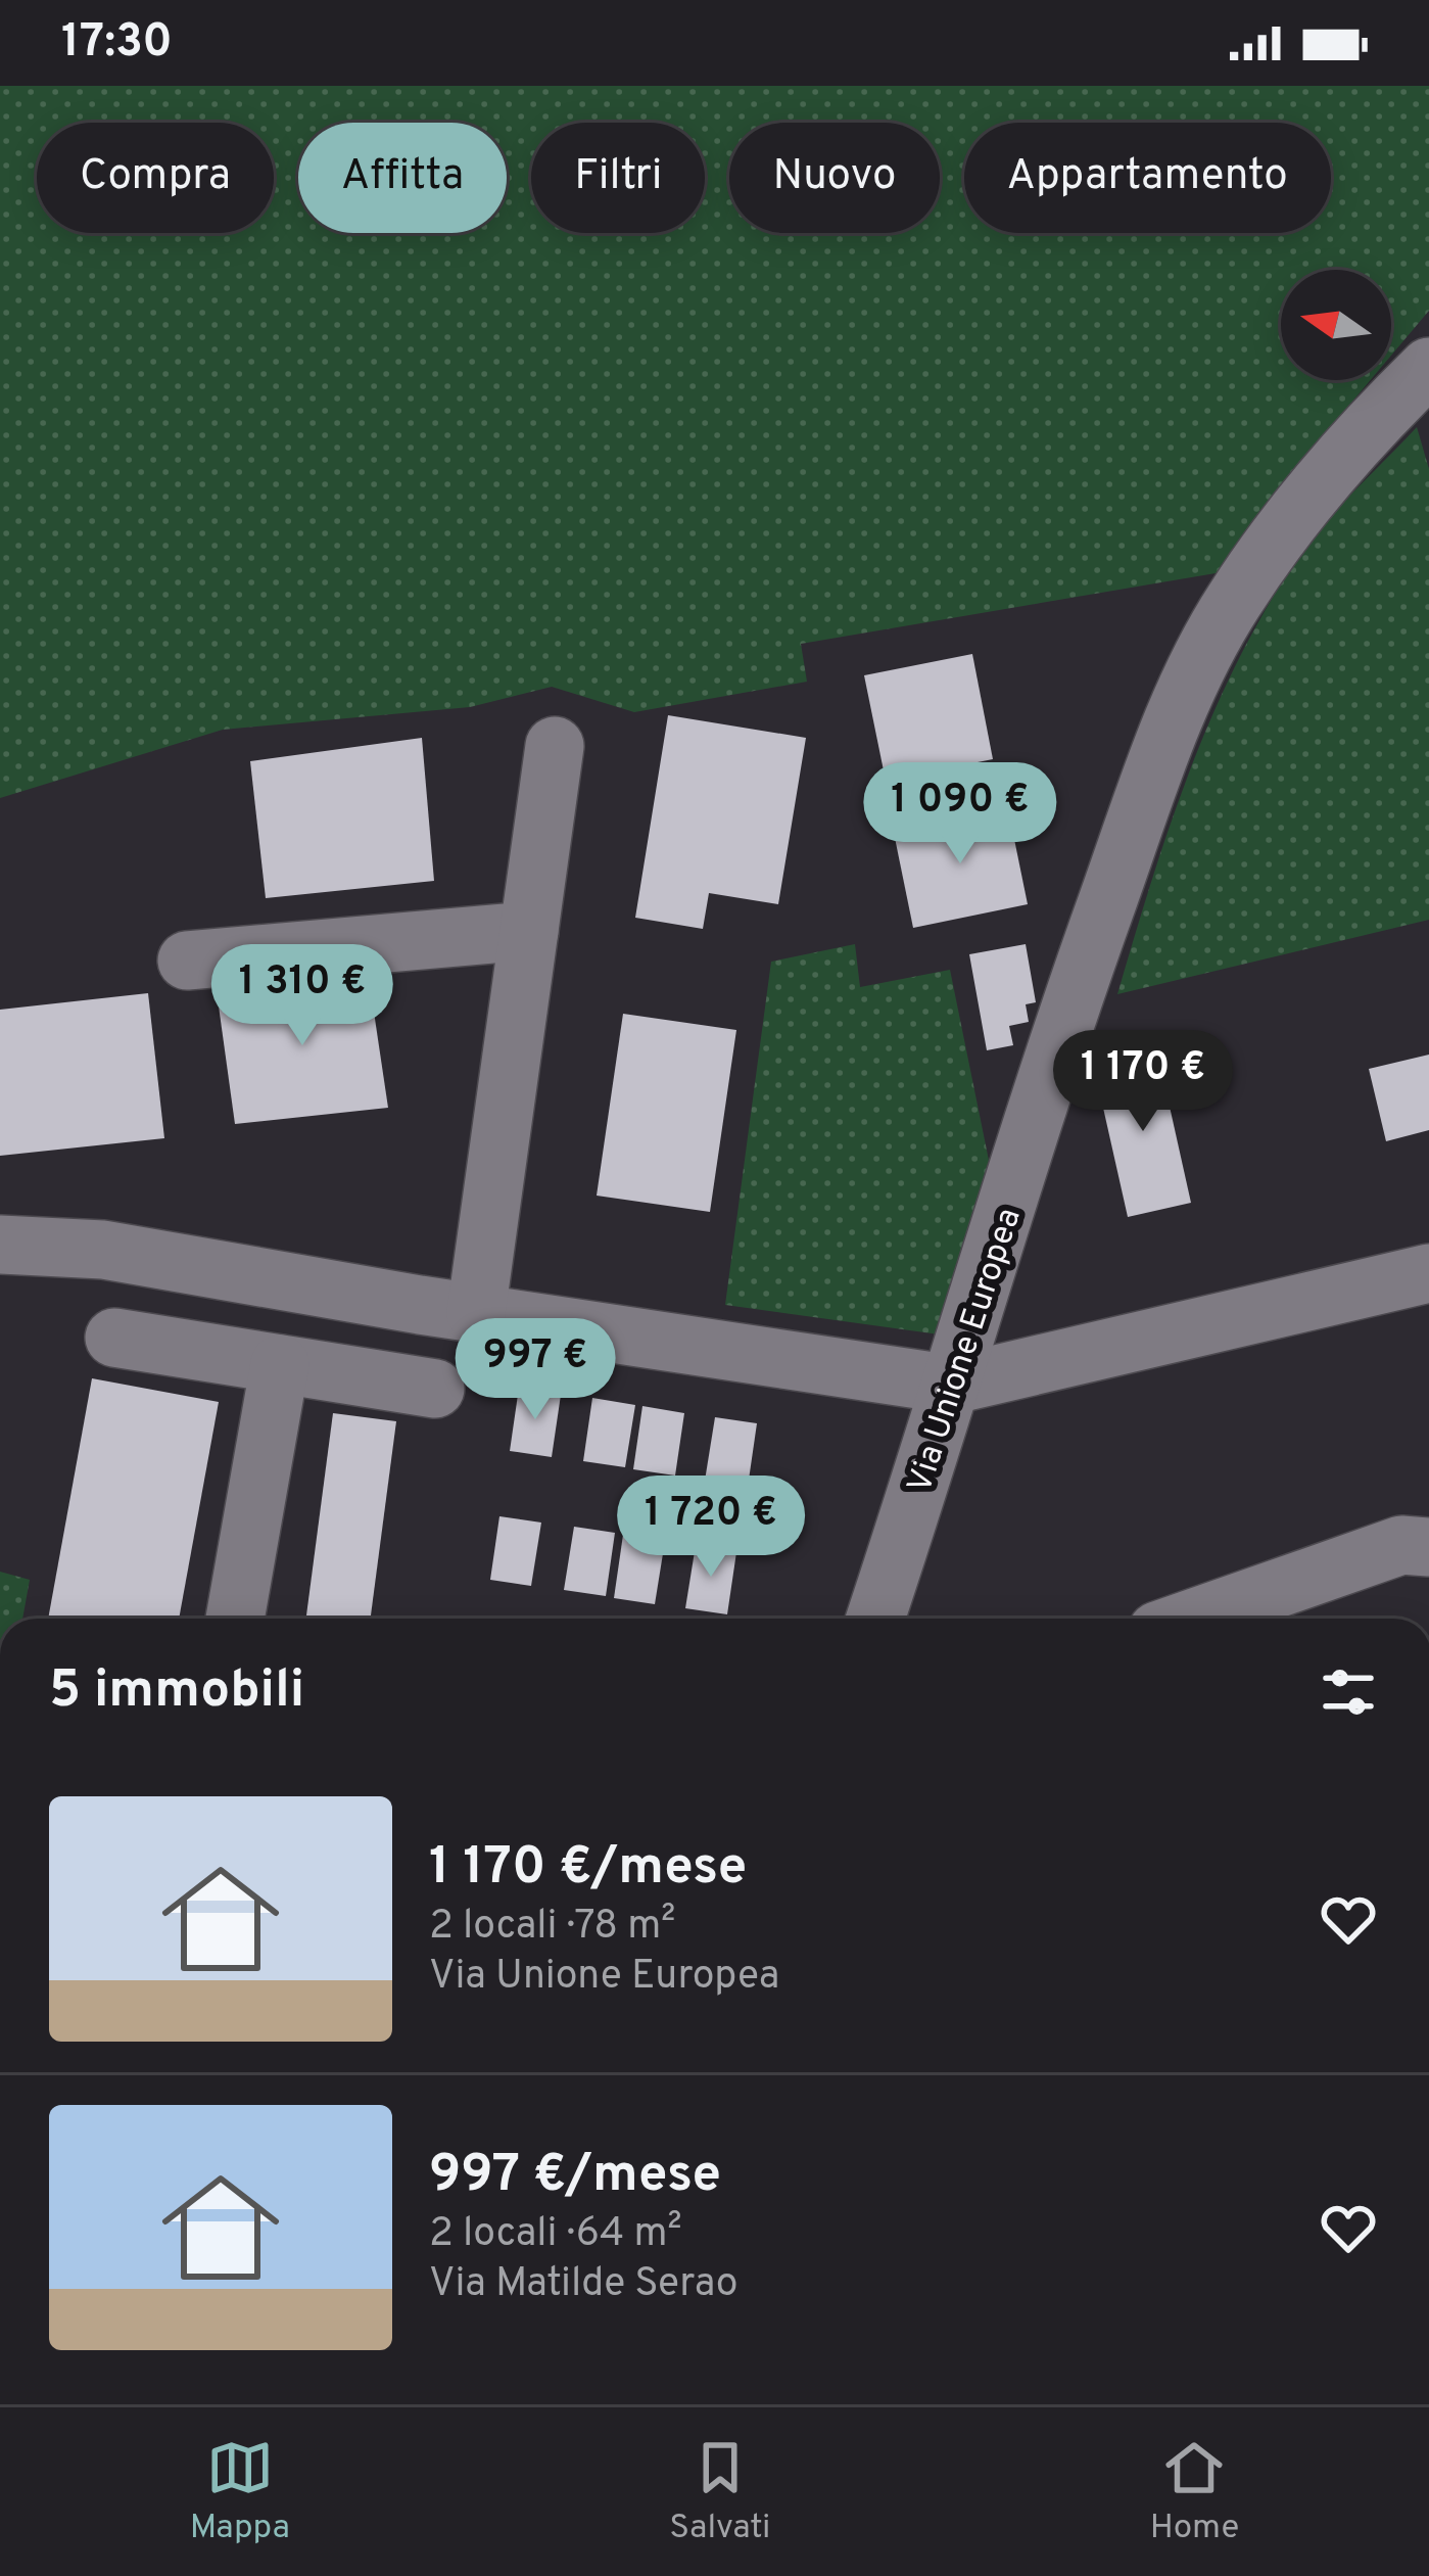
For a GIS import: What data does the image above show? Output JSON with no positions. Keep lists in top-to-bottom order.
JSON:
{
  "streets": {
    "street": ["Via Unione Europea"]
  },
  "north": "left",
  "page": {
    "status": "17:30",
    "chip": [
      "Compra",
      "Affitta",
      "Filtri",
      "Nuovo",
      "Appartamento"
    ],
    "price": [
      "1 090 €",
      "1 310 €",
      "1 170 €",
      "997 €",
      "1 720 €"
    ],
    "heading": "5 immobili",
    "list": [
      {
        "name": "1 170 €/mese",
        "note": "2 locali · 78 m² · Via Unione Europea"
      },
      {
        "name": "997 €/mese",
        "note": "2 locali · 64 m² · Via Matilde Serao"
      }
    ],
    "tabs": ["Mappa", "Salvati", "Home"]
  }
}
